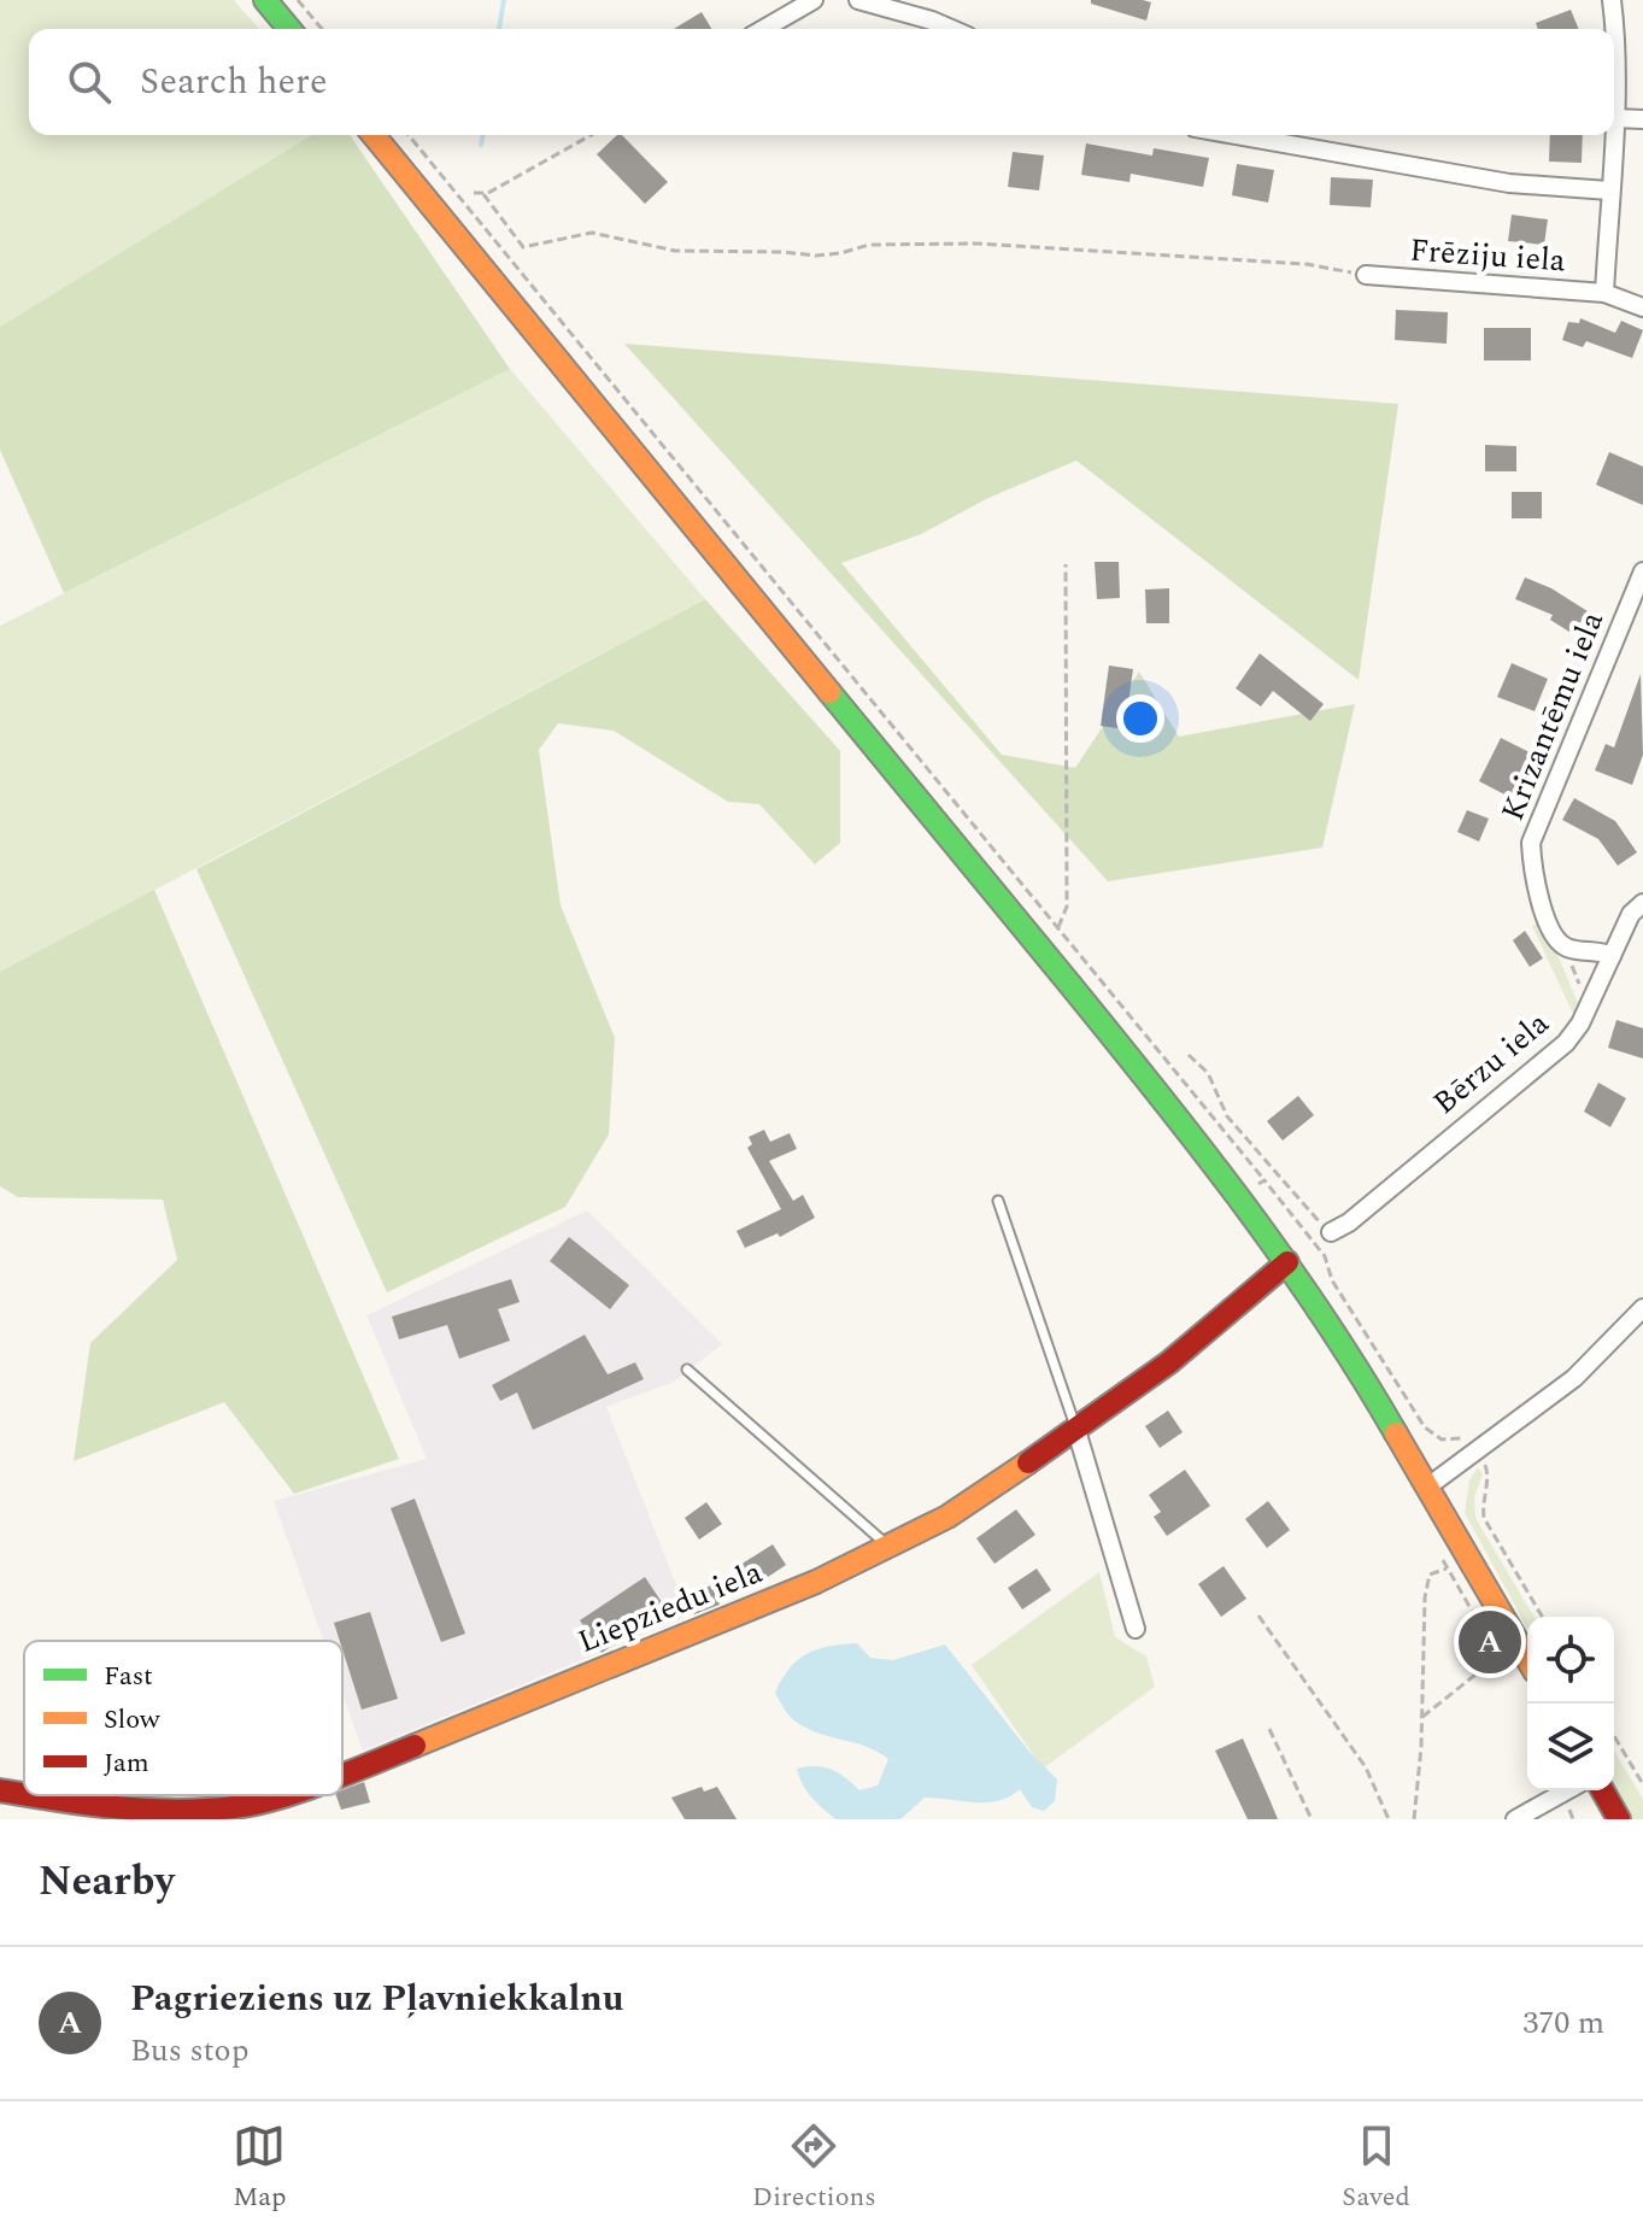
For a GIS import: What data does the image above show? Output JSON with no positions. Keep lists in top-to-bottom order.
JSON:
{
  "streets": {
    "main road": ["Liepziedu iela"],
    "street": ["Frēziju iela", "Krizantēmu iela", "Bērzu iela"]
  },
  "legend": ["Fast", "Slow", "Jam"],
  "page": {
    "search": "Search here",
    "pins": "A",
    "heading": "Nearby",
    "list": [
      {
        "mark": "A",
        "name": "Pagrieziens uz Pļavniekkalnu",
        "note": "Bus stop",
        "value": "370 m"
      }
    ],
    "nav": ["Map", "Directions", "Saved"]
  }
}
